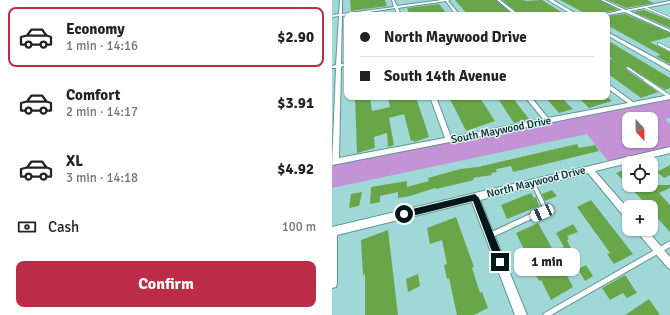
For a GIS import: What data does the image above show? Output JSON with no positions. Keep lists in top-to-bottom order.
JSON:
{
  "streets": {
    "street": ["South Maywood Drive", "North Maywood Drive"]
  },
  "north": "bottom",
  "page": {
    "list": [
      {
        "name": "Economy",
        "note": "1 min · 14:16",
        "value": "$2.90"
      },
      {
        "name": "Comfort",
        "note": "2 min · 14:17",
        "value": "$3.91"
      },
      {
        "name": "XL",
        "note": "3 min · 14:18",
        "value": "$4.92"
      }
    ],
    "banner": ["North Maywood Drive", "South 14th Avenue"],
    "map_buttons": "+",
    "pay": ["Cash", "100 m"],
    "bubble": "1 min",
    "buttons": "Confirm"
  }
}
